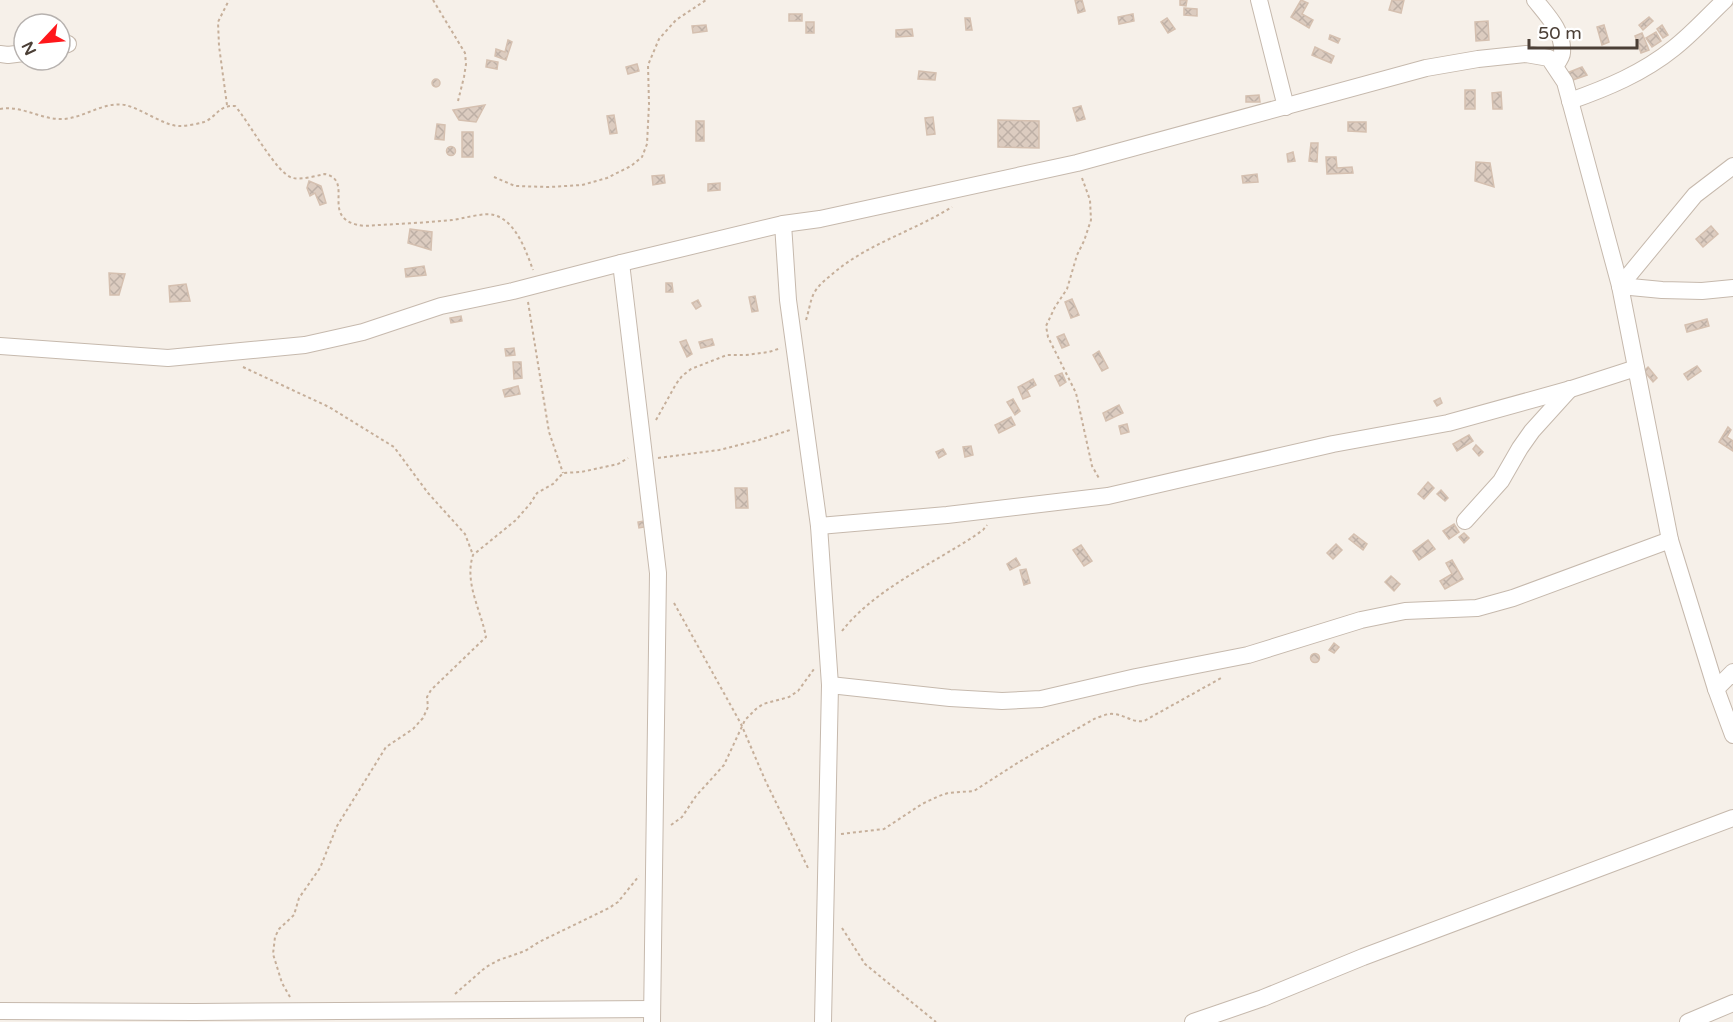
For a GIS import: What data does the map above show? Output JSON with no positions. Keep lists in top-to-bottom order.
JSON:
{
  "scale_bar": "50 m",
  "north": "bottom left"
}
